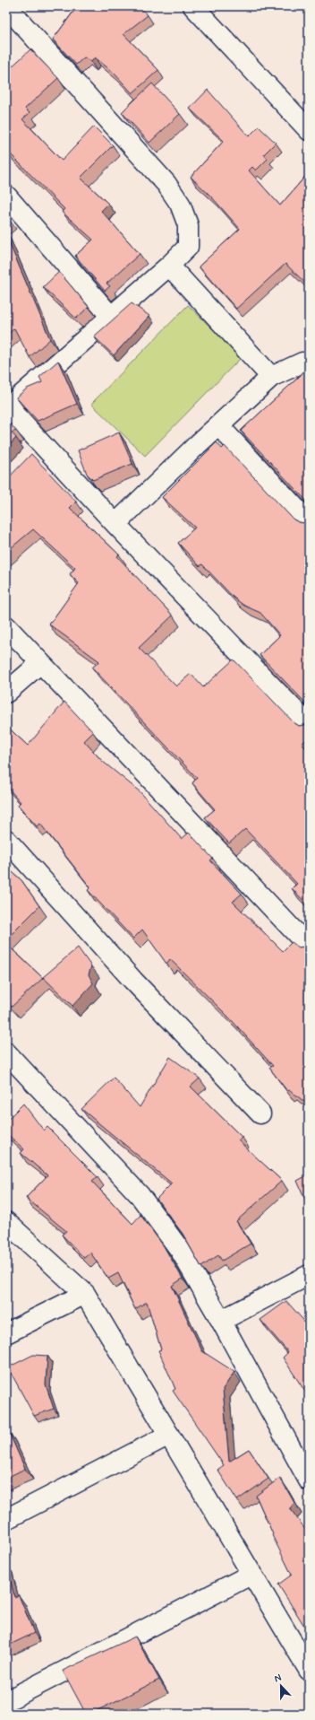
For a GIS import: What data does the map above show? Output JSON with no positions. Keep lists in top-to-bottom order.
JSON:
{
  "north": "top"
}
